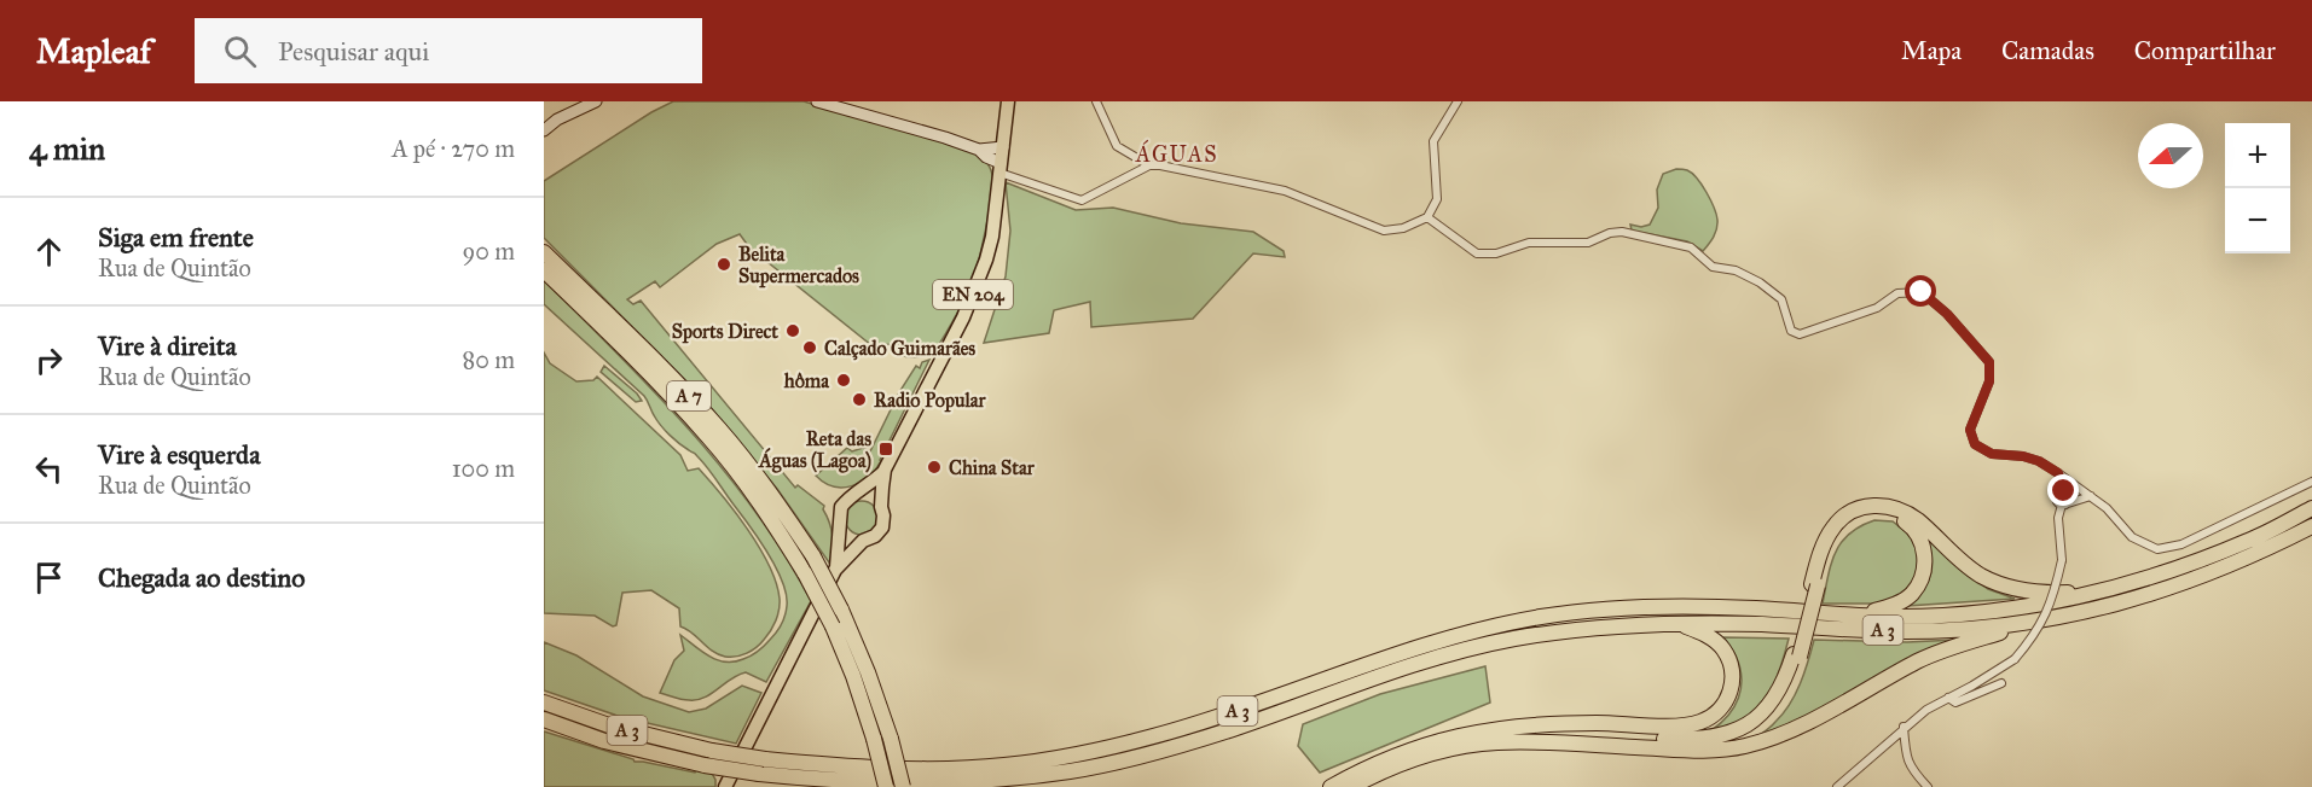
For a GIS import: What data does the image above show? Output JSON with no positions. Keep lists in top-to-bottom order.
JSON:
{
  "streets": {
    "highway": ["A 7", "A 3"],
    "main road": ["EN 204"]
  },
  "districts": ["ÁGUAS"],
  "places": {
    "other": [
      "Belita Supermercados",
      "Sports Direct",
      "Calçado Guimarães",
      "hôma",
      "Radio Popular",
      "China Star"
    ],
    "transit": ["Reta das Águas (Lagoa)"]
  },
  "north": "left",
  "page": {
    "header": "Mapleaf",
    "search": "Pesquisar aqui",
    "nav": ["Mapa", "Camadas", "Compartilhar"],
    "heading": ["4 min", "A pé · 270 m"],
    "map_buttons": ["+", "−"],
    "list": [
      ["Siga em frente", "Rua de Quintão", "90 m"],
      ["Vire à direita", "Rua de Quintão", "80 m"],
      ["Vire à esquerda", "Rua de Quintão", "100 m"],
      "Chegada ao destino"
    ]
  }
}
